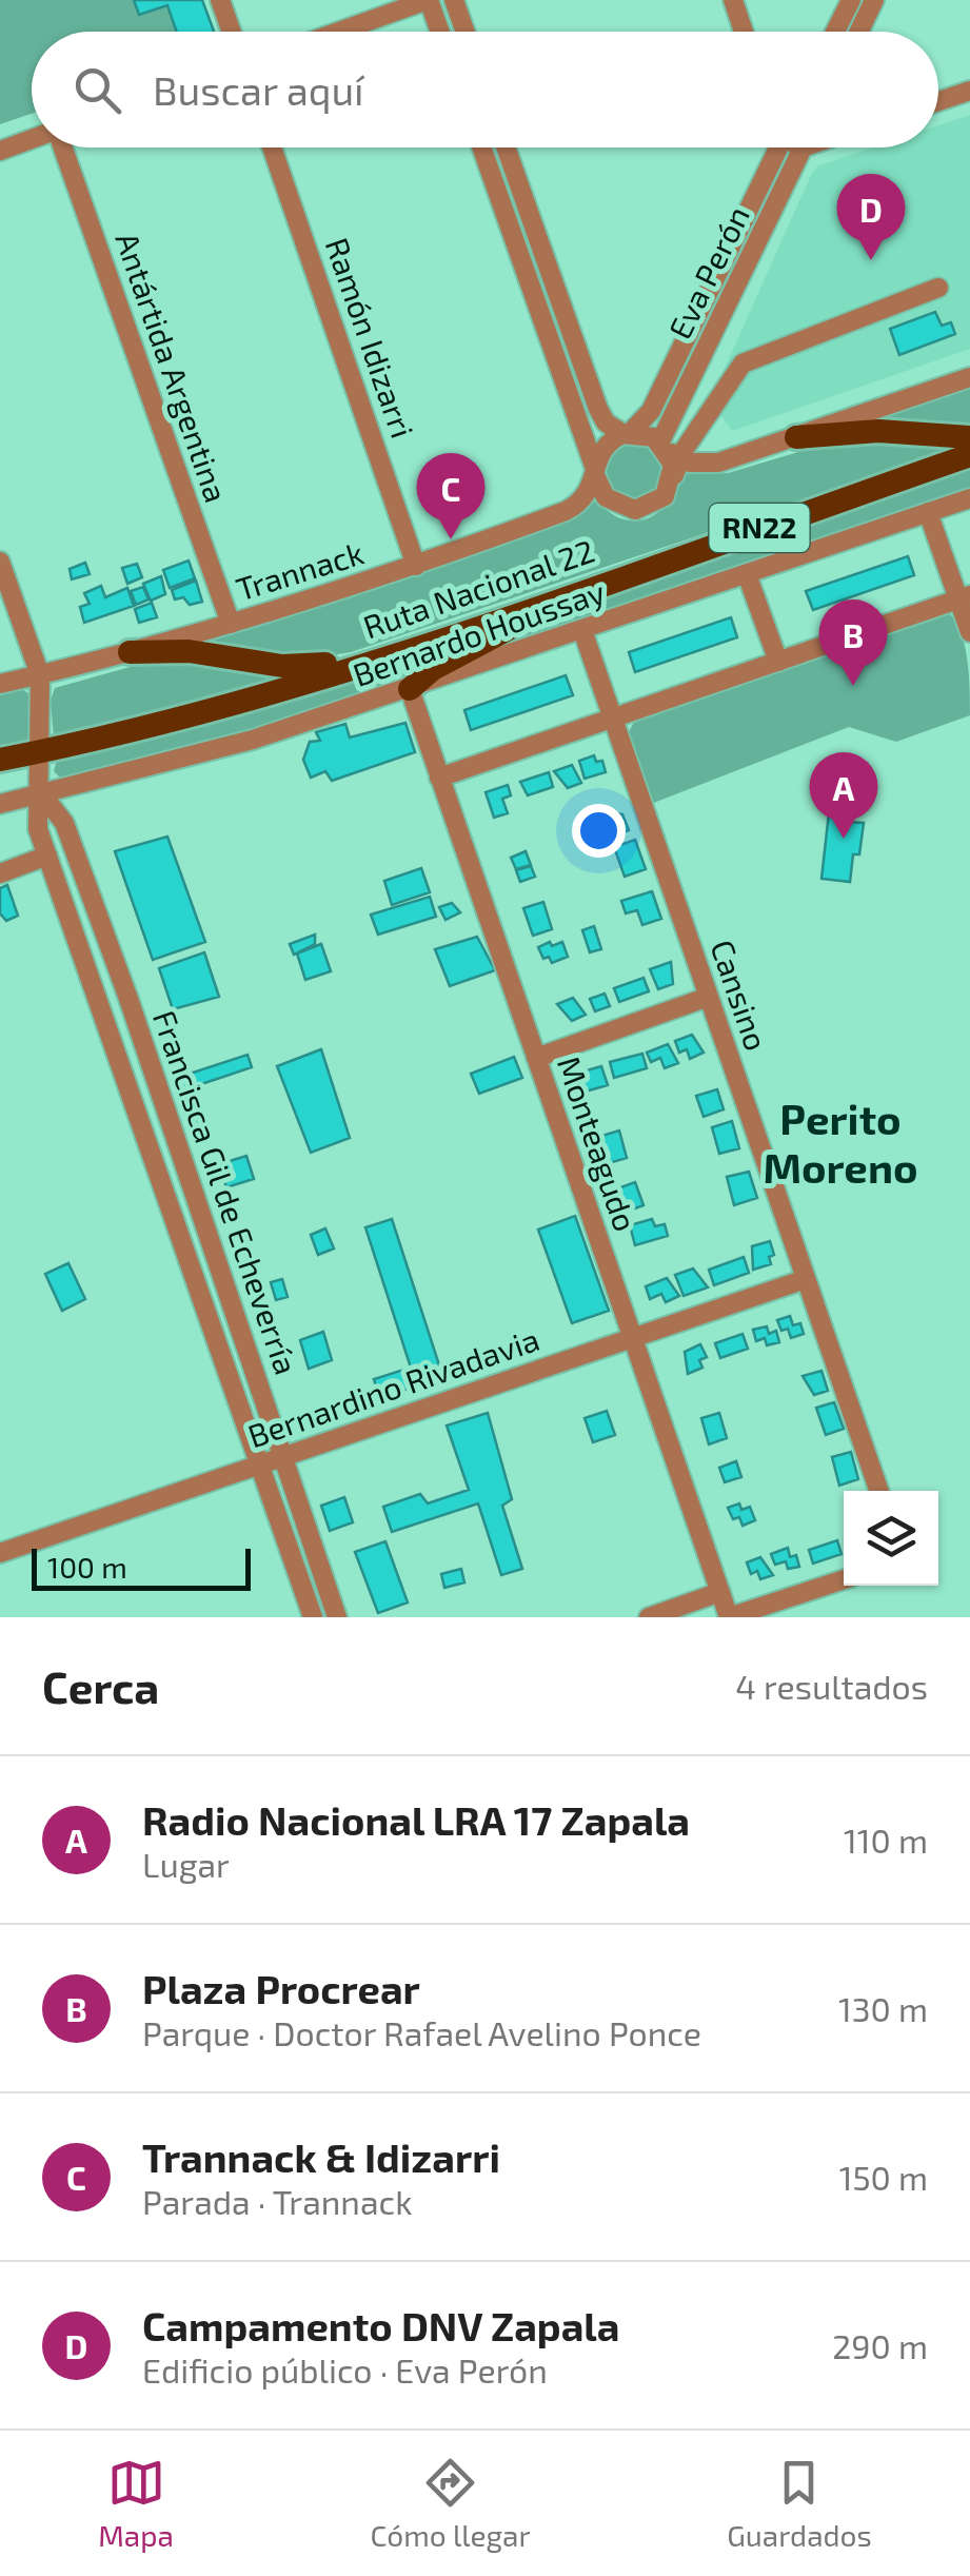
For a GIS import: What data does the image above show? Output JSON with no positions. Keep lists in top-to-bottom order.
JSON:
{
  "streets": {
    "main road": ["RN22", "Ruta Nacional 22"],
    "street": [
      "Eva Perón",
      "Ramón Idizarri",
      "Antártida Argentina",
      "Trannack",
      "Bernardo Houssay",
      "Cansino",
      "Monteagudo",
      "Francisca Gil de Echeverría",
      "Bernardino Rivadavia"
    ]
  },
  "crossings": [
    ["Eva Perón", "Trannack"],
    ["Ramón Idizarri", "Trannack"],
    ["Antártida Argentina", "Trannack"],
    ["Trannack", "Francisca Gil de Echeverría"],
    ["Ruta Nacional 22", "Francisca Gil de Echeverría"],
    ["Bernardo Houssay", "Cansino"],
    ["Bernardo Houssay", "Monteagudo"],
    ["Bernardo Houssay", "Francisca Gil de Echeverría"],
    ["Cansino", "Bernardino Rivadavia"],
    ["Monteagudo", "Bernardino Rivadavia"],
    ["Francisca Gil de Echeverría", "Bernardino Rivadavia"]
  ],
  "districts": ["Perito Moreno"],
  "scale_bar": "100 m",
  "page": {
    "search": "Buscar aquí",
    "pins": [
      "D",
      "C",
      "B",
      "A"
    ],
    "scale": "100 m",
    "heading": ["Cerca", "4 resultados"],
    "list": [
      {
        "mark": "A",
        "name": "Radio Nacional LRA 17 Zapala",
        "note": "Lugar",
        "value": "110 m"
      },
      {
        "mark": "B",
        "name": "Plaza Procrear",
        "note": "Parque · Doctor Rafael Avelino Ponce",
        "value": "130 m"
      },
      {
        "mark": "C",
        "name": "Trannack & Idizarri",
        "note": "Parada · Trannack",
        "value": "150 m"
      },
      {
        "mark": "D",
        "name": "Campamento DNV Zapala",
        "note": "Edificio público · Eva Perón",
        "value": "290 m"
      }
    ],
    "nav": ["Mapa", "Cómo llegar", "Guardados"]
  }
}
